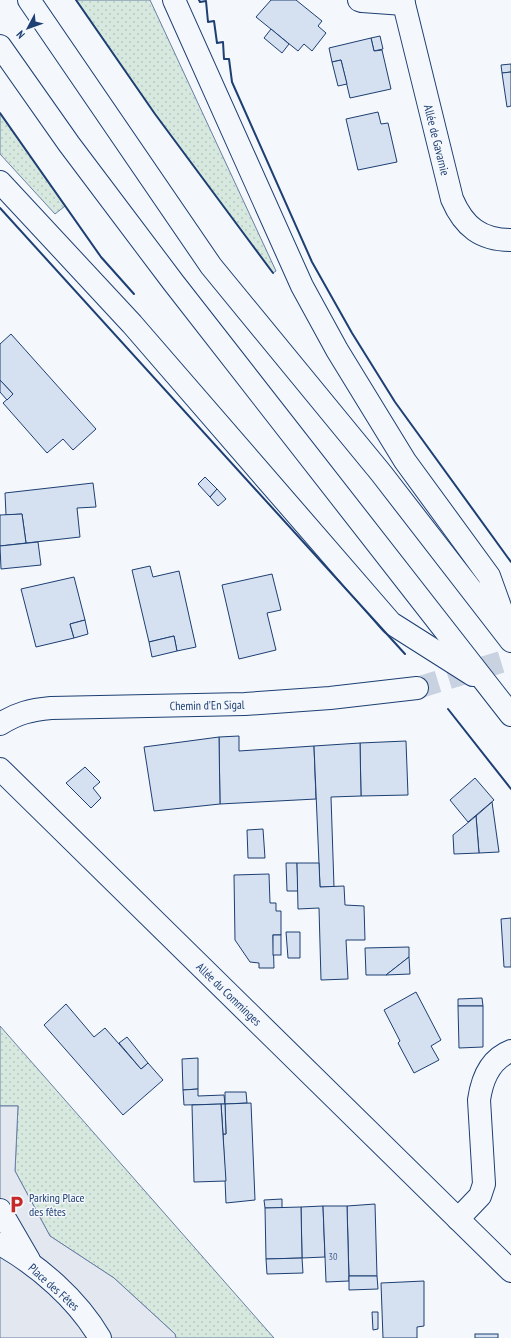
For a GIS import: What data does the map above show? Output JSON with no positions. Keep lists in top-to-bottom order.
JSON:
{
  "streets": {
    "main road": [
      "Allée de Gavarnie",
      "Chemin d'En Sigal",
      "Allée du Comminges",
      "Place des Fêtes"
    ]
  },
  "places": {
    "parking": ["Parking Place des fêtes"]
  },
  "house_numbers": ["30"],
  "north": "bottom left"
}
